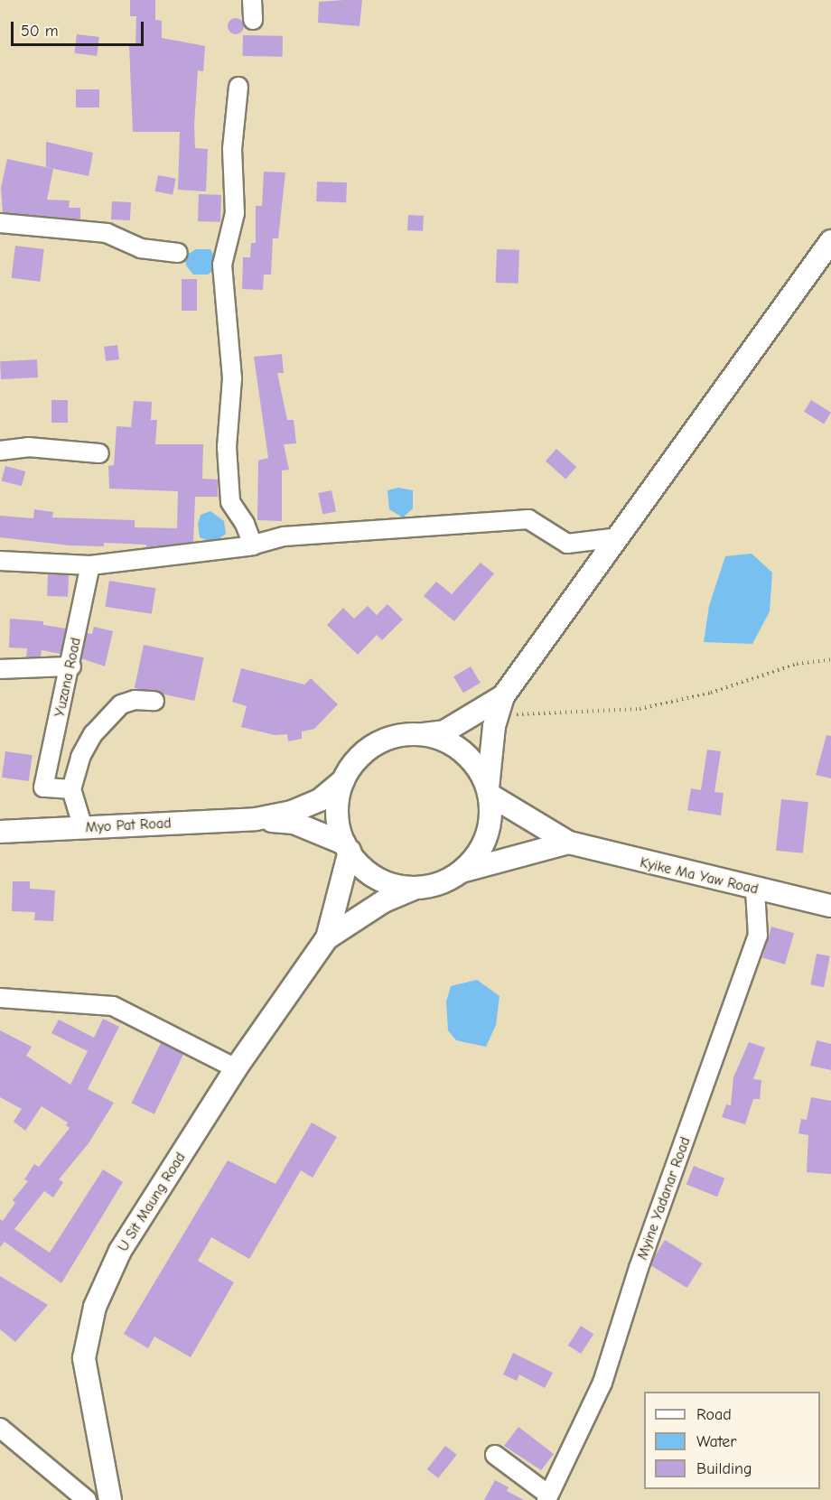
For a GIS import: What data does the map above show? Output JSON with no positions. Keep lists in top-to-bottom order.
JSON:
{
  "streets": {
    "main road": ["Myo Pat Road", "Kyike Ma Yaw Road", "U Sit Maung Road"],
    "street": ["Yuzana Road", "Myine Yadanar Road"]
  },
  "crossings": [
    ["Kyike Ma Yaw Road", "Myine Yadanar Road"]
  ],
  "legend": ["Road", "Water", "Building"],
  "scale_bar": "50 m"
}
